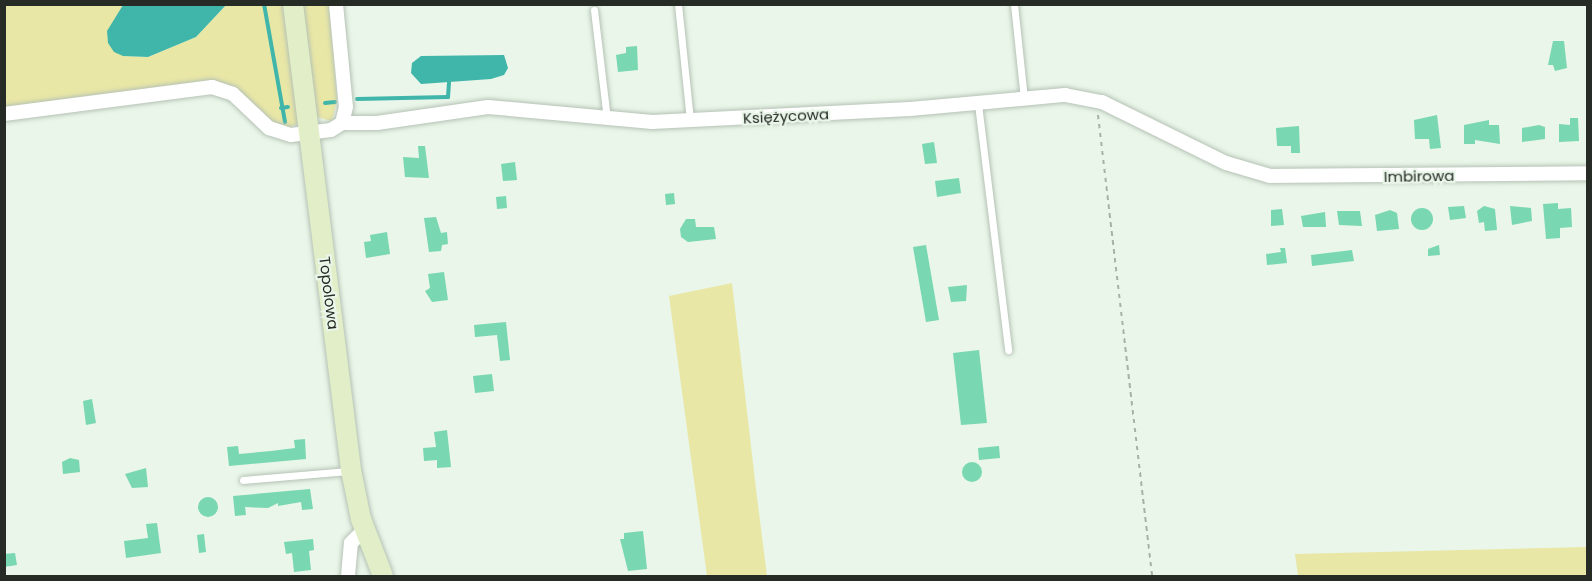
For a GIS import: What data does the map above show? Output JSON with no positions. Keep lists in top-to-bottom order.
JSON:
{
  "streets": {
    "street": ["Księżycowa", "Imbirowa", "Topolowa"]
  },
  "crossings": [
    ["Księżycowa", "Imbirowa"],
    ["Księżycowa", "Topolowa"]
  ]
}
